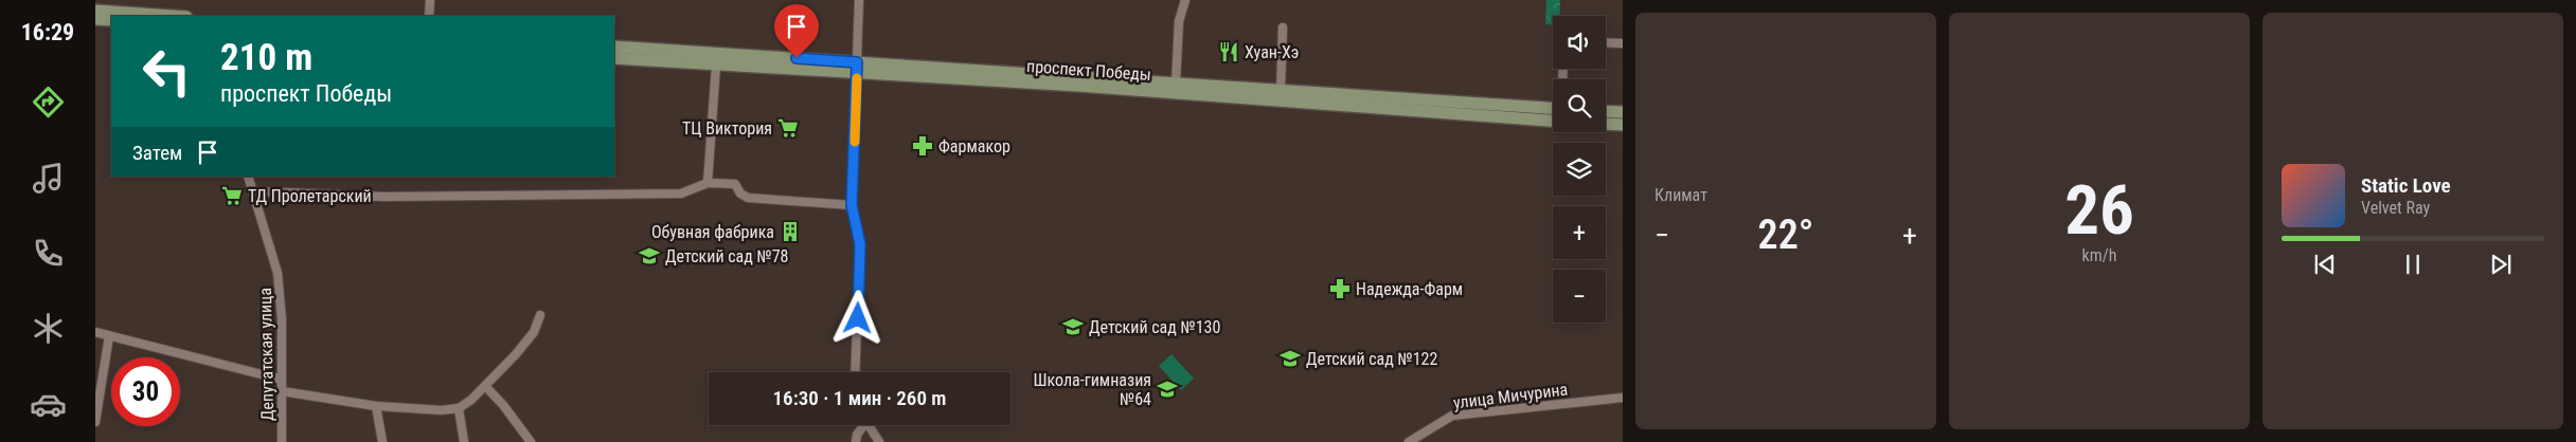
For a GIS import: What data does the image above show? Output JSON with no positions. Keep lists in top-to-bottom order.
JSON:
{
  "streets": {
    "main road": ["проспект Победы"],
    "street": ["Депутатская улица", "улица Мичурина"]
  },
  "places": {
    "restaurant": ["Хуан-Хэ"],
    "supermarket": ["ТЦ Виктория", "ТД Пролетарский"],
    "pharmacy": ["Фармакор", "Надежда-Фарм"],
    "building": ["Обувная фабрика"],
    "school or university": [
      "Детский сад №78",
      "Детский сад №130",
      "Детский сад №122",
      "Школа-гимназия №64"
    ]
  },
  "page": {
    "tabs": "16:29",
    "tile": [
      "Климат",
      ["26", "km/h"]
    ],
    "map_buttons": ["+", "−"],
    "turn": ["210 m", "проспект Победы"],
    "then": "Затем",
    "song": ["Static Love", "Velvet Ray"],
    "heat": ["−", "22°", "+"],
    "limit": "30",
    "trip": "16:30 · 1 мин · 260 m"
  }
}
